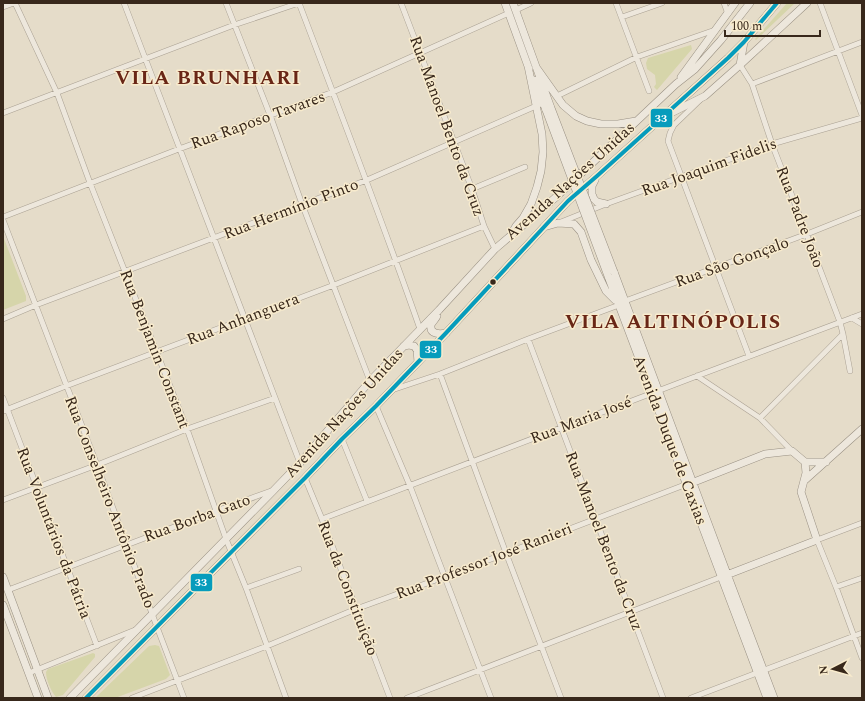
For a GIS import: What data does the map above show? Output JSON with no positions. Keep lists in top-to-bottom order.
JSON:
{
  "streets": {
    "main road": ["Avenida Nações Unidas", "Avenida Duque de Caxias", "Rua Professor José Ranieri"],
    "street": [
      "Rua Raposo Tavares",
      "Rua Manoel Bento da Cruz",
      "Rua Joaquim Fidelis",
      "Rua Hermínio Pinto",
      "Rua Padre João",
      "Rua São Gonçalo",
      "Rua Anhanguera",
      "Rua Benjamin Constant",
      "Rua Maria José",
      "Rua Conselheiro Antônio Prado",
      "Rua Borba Gato",
      "Rua Voluntários da Pátria",
      "Rua da Constituição"
    ]
  },
  "crossings": [
    ["Rua Raposo Tavares", "Rua Manoel Bento da Cruz"],
    ["Rua Raposo Tavares", "Rua Benjamin Constant"],
    ["Rua Raposo Tavares", "Avenida Duque de Caxias"],
    ["Rua Manoel Bento da Cruz", "Avenida Nações Unidas"],
    ["Rua Manoel Bento da Cruz", "Rua Hermínio Pinto"],
    ["Rua Manoel Bento da Cruz", "Rua São Gonçalo"],
    ["Rua Manoel Bento da Cruz", "Rua Anhanguera"],
    ["Rua Manoel Bento da Cruz", "Rua Maria José"],
    ["Rua Manoel Bento da Cruz", "Rua Professor José Ranieri"],
    ["Rua Joaquim Fidelis", "Rua Padre João"],
    ["Avenida Nações Unidas", "Rua São Gonçalo"],
    ["Avenida Nações Unidas", "Rua Benjamin Constant"],
    ["Avenida Nações Unidas", "Rua Conselheiro Antônio Prado"],
    ["Avenida Nações Unidas", "Rua Borba Gato"],
    ["Avenida Nações Unidas", "Rua da Constituição"],
    ["Rua Hermínio Pinto", "Rua Benjamin Constant"],
    ["Rua Hermínio Pinto", "Avenida Duque de Caxias"],
    ["Rua Hermínio Pinto", "Rua Conselheiro Antônio Prado"],
    ["Rua Padre João", "Rua São Gonçalo"],
    ["Rua Padre João", "Rua Maria José"],
    ["Rua São Gonçalo", "Avenida Duque de Caxias"],
    ["Rua Anhanguera", "Rua Benjamin Constant"],
    ["Rua Anhanguera", "Rua Conselheiro Antônio Prado"],
    ["Rua Anhanguera", "Rua Voluntários da Pátria"],
    ["Rua Benjamin Constant", "Rua Borba Gato"],
    ["Rua Benjamin Constant", "Rua Professor José Ranieri"],
    ["Rua Maria José", "Avenida Duque de Caxias"],
    ["Rua Maria José", "Rua da Constituição"],
    ["Avenida Duque de Caxias", "Rua Professor José Ranieri"],
    ["Rua Conselheiro Antônio Prado", "Rua Borba Gato"],
    ["Rua Conselheiro Antônio Prado", "Rua Professor José Ranieri"],
    ["Rua Borba Gato", "Rua Voluntários da Pátria"],
    ["Rua Professor José Ranieri", "Rua da Constituição"]
  ],
  "districts": ["VILA BRUNHARI", "VILA ALTINÓPOLIS"],
  "lines": ["transit line 33"],
  "scale_bar": "100 m",
  "north": "left"
}
